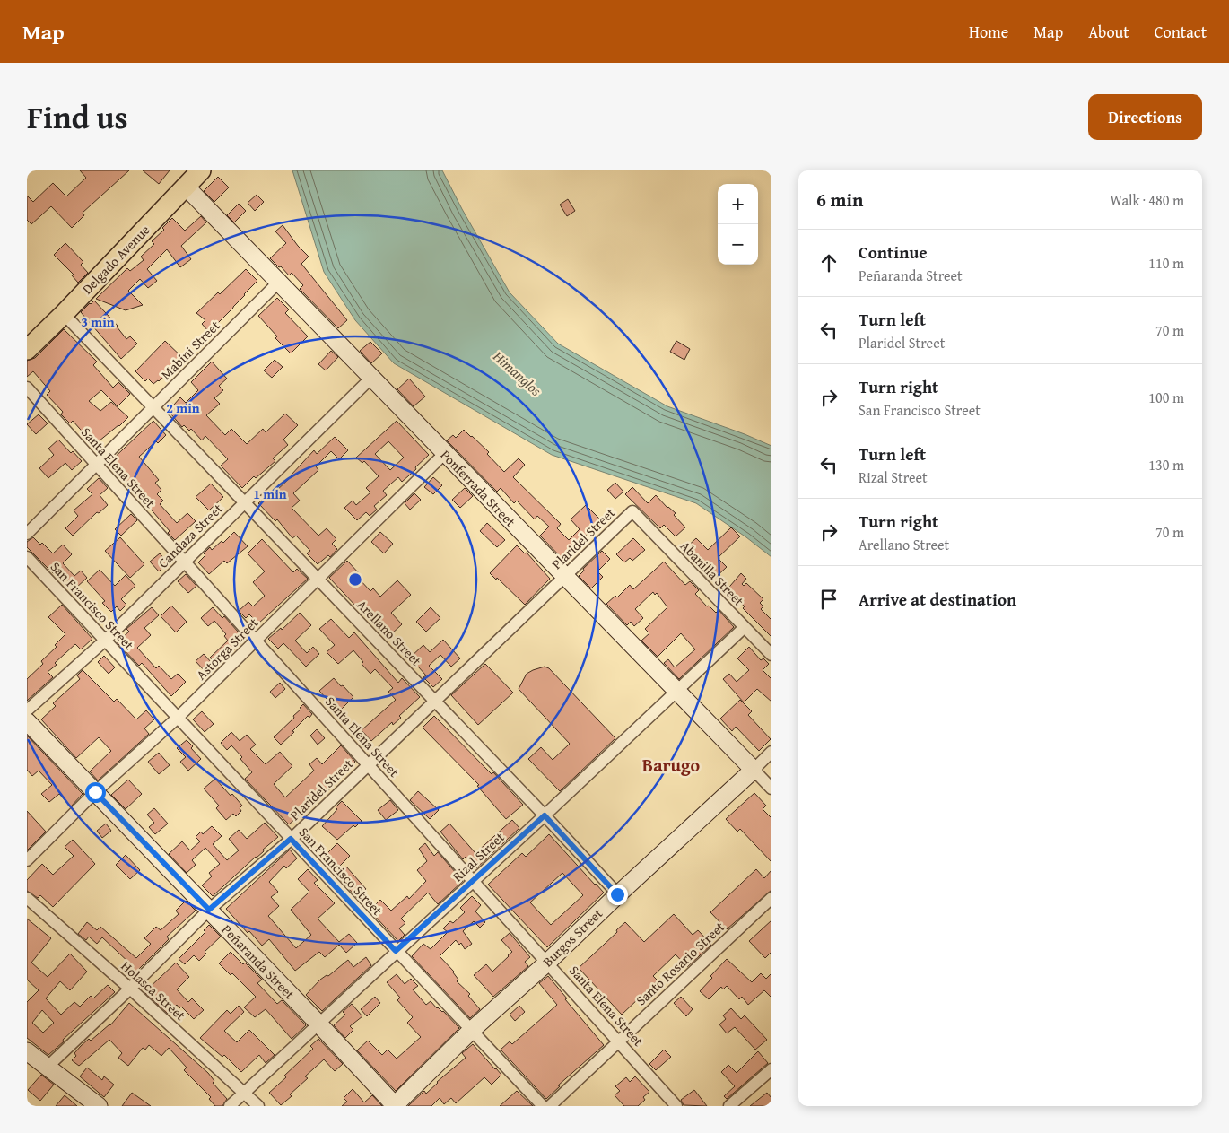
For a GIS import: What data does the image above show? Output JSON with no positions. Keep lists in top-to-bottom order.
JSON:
{
  "streets": {
    "main road": ["Delgado Avenue"],
    "street": [
      "Mabini Street",
      "Santa Elena Street",
      "Ponferrada Street",
      "Candaza Street",
      "Plaridel Street",
      "Abanilla Street",
      "San Francisco Street",
      "Arellano Street",
      "Astorga Street",
      "Rizal Street",
      "Burgos Street",
      "Peñaranda Street",
      "Santo Rosario Street",
      "Holasca Street"
    ]
  },
  "crossings": [
    ["Delgado Avenue", "Ponferrada Street"],
    ["Delgado Avenue", "Arellano Street"],
    ["Mabini Street", "Santa Elena Street"],
    ["Mabini Street", "Ponferrada Street"],
    ["Mabini Street", "Arellano Street"],
    ["Santa Elena Street", "Candaza Street"],
    ["Santa Elena Street", "Plaridel Street"],
    ["Santa Elena Street", "Astorga Street"],
    ["Santa Elena Street", "Rizal Street"],
    ["Santa Elena Street", "Burgos Street"],
    ["Santa Elena Street", "Santo Rosario Street"],
    ["Ponferrada Street", "Candaza Street"],
    ["Ponferrada Street", "Plaridel Street"],
    ["Ponferrada Street", "Astorga Street"],
    ["Ponferrada Street", "Rizal Street"],
    ["Ponferrada Street", "Burgos Street"],
    ["Candaza Street", "San Francisco Street"],
    ["Candaza Street", "Arellano Street"],
    ["Plaridel Street", "Abanilla Street"],
    ["Plaridel Street", "San Francisco Street"],
    ["Plaridel Street", "Arellano Street"],
    ["Plaridel Street", "Peñaranda Street"],
    ["Plaridel Street", "Holasca Street"],
    ["Abanilla Street", "Rizal Street"],
    ["San Francisco Street", "Astorga Street"],
    ["San Francisco Street", "Rizal Street"],
    ["San Francisco Street", "Burgos Street"],
    ["Arellano Street", "Astorga Street"],
    ["Arellano Street", "Rizal Street"],
    ["Arellano Street", "Burgos Street"],
    ["Astorga Street", "Peñaranda Street"],
    ["Rizal Street", "Peñaranda Street"],
    ["Rizal Street", "Holasca Street"],
    ["Burgos Street", "Peñaranda Street"]
  ],
  "districts": ["Barugo"],
  "water": ["Himanglos"],
  "page": {
    "header": "Map",
    "nav": [
      "Home",
      "Map",
      "About",
      "Contact"
    ],
    "title": "Find us",
    "buttons": "Directions",
    "heading": ["6 min", "Walk · 480 m"],
    "map_buttons": ["+", "−"],
    "list": [
      ["Continue", "Peñaranda Street", "110 m"],
      ["Turn left", "Plaridel Street", "70 m"],
      ["Turn right", "San Francisco Street", "100 m"],
      ["Turn left", "Rizal Street", "130 m"],
      ["Turn right", "Arellano Street", "70 m"],
      "Arrive at destination"
    ]
  },
  "rings": ["3 min", "2 min", "1 min"]
}
